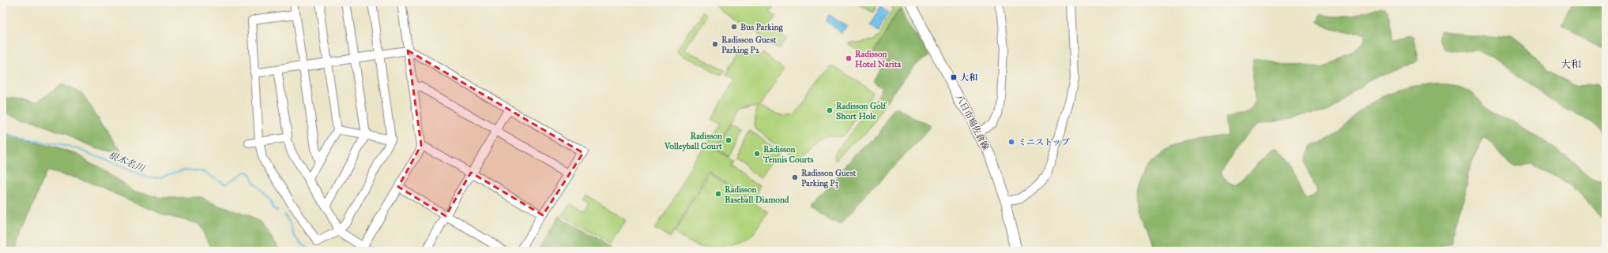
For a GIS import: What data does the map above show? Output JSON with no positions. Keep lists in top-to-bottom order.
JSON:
{
  "streets": {
    "main road": ["八日市場佐倉線"]
  },
  "districts": ["大和"],
  "water": ["根木名川"],
  "places": {
    "other": [
      "Bus Parking",
      "Radisson Guest Parking P2",
      "Radisson Hotel Narita",
      "Radisson Golf Short Hole",
      "Radisson Volleyball Court",
      "ミニストップ",
      "Radisson Tennis Courts",
      "Radisson Guest Parking P3",
      "Radisson Baseball Diamond"
    ],
    "transit": ["大和"]
  }
}
